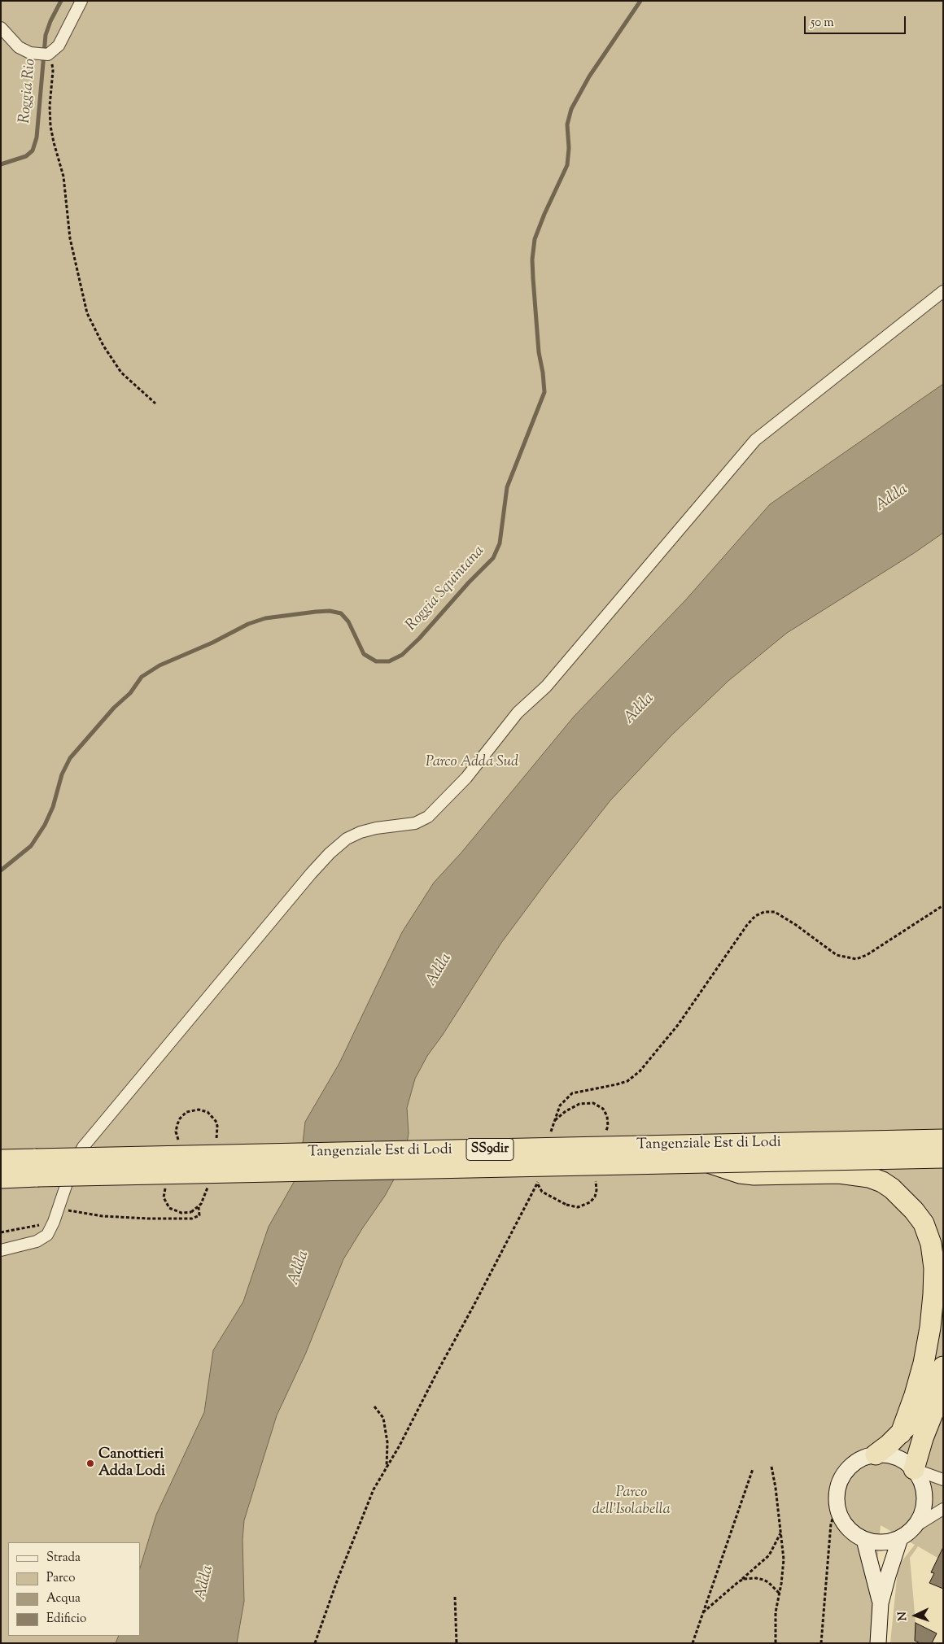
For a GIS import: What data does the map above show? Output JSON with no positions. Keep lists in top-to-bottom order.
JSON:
{
  "streets": {
    "highway": ["Tangenziale Est di Lodi", "SS9dir"]
  },
  "crossings": [
    ["Tangenziale Est di Lodi", "SS9dir"]
  ],
  "water": ["Roggia Rio", "Adda", "Roggia Squintana"],
  "parks": ["Parco Adda Sud", "Parco dell'Isolabella"],
  "places": ["Canottieri Adda Lodi"],
  "legend": [
    "Strada",
    "Parco",
    "Acqua",
    "Edificio"
  ],
  "scale_bar": "50 m",
  "north": "left"
}
